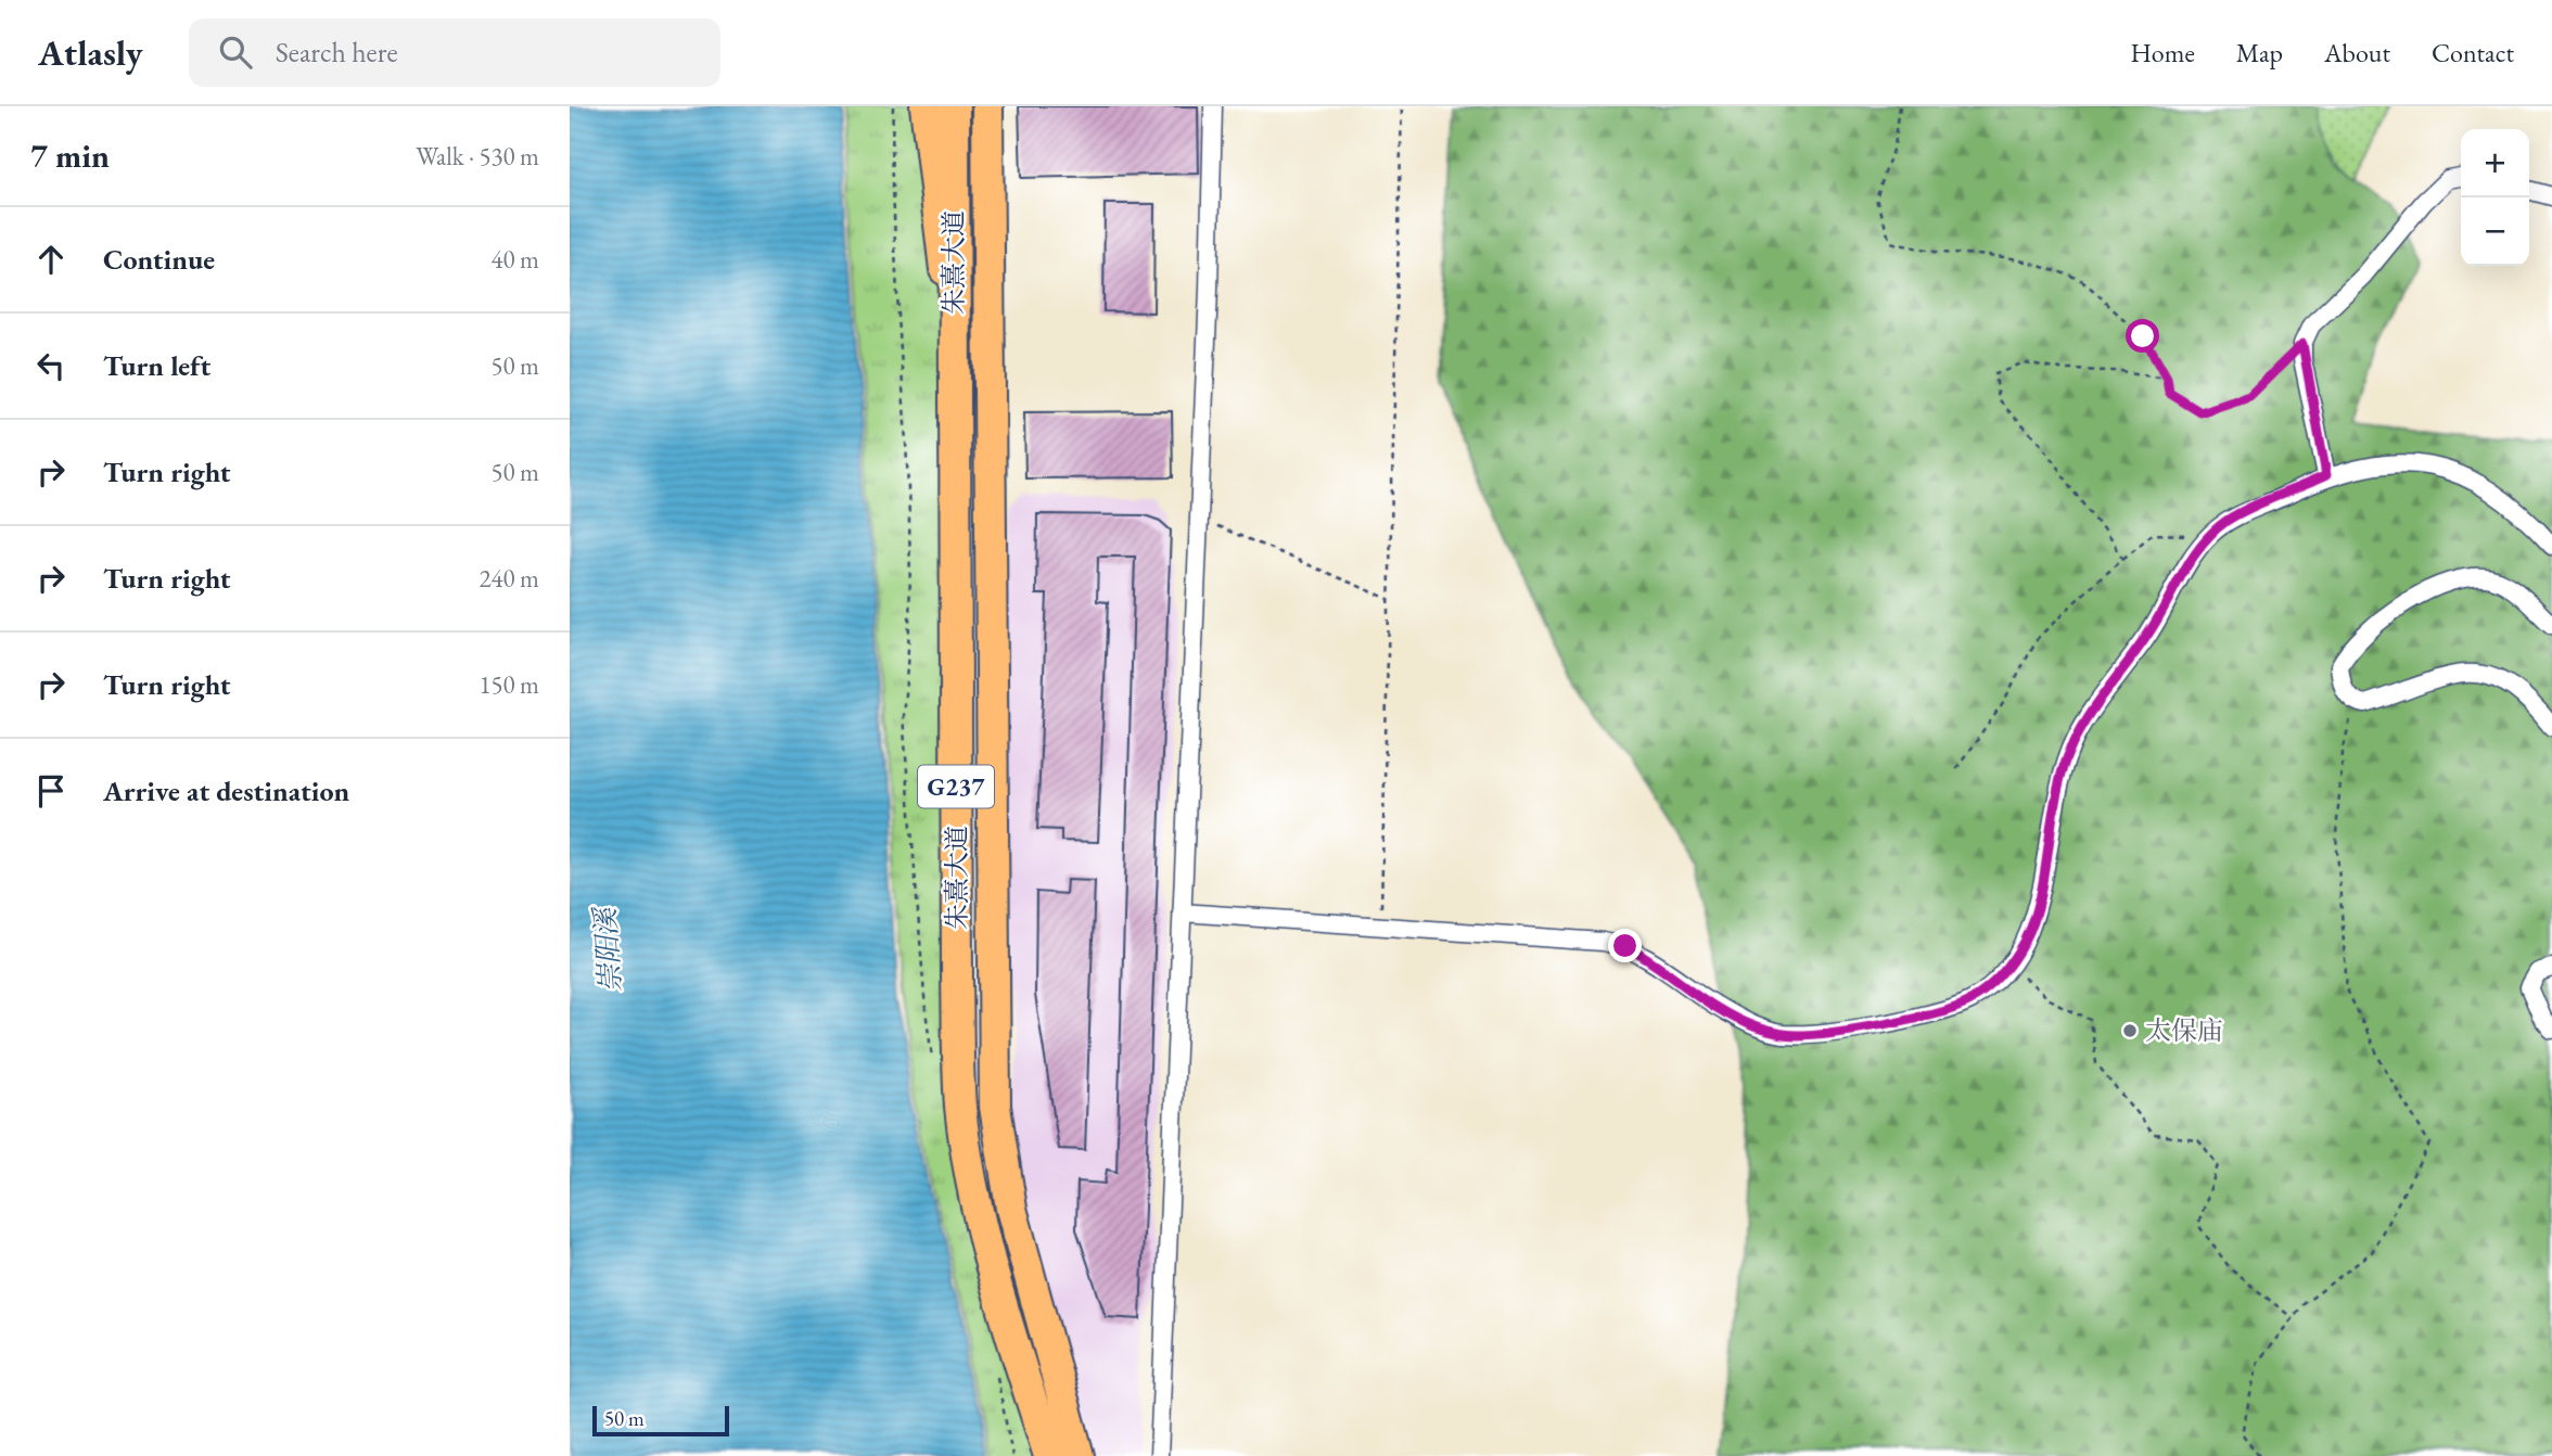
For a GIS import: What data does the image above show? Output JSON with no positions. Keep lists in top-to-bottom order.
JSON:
{
  "streets": {
    "highway": ["朱熹大道", "G237"]
  },
  "water": ["崇阳溪"],
  "places": ["太保庙"],
  "scale_bar": "50 m",
  "page": {
    "header": "Atlasly",
    "search": "Search here",
    "nav": [
      "Home",
      "Map",
      "About",
      "Contact"
    ],
    "heading": ["7 min", "Walk · 530 m"],
    "map_buttons": ["+", "−"],
    "list": [
      ["Continue", "40 m"],
      ["Turn left", "50 m"],
      ["Turn right", "50 m"],
      ["Turn right", "240 m"],
      ["Turn right", "150 m"],
      "Arrive at destination"
    ],
    "scale": "50 m"
  }
}
